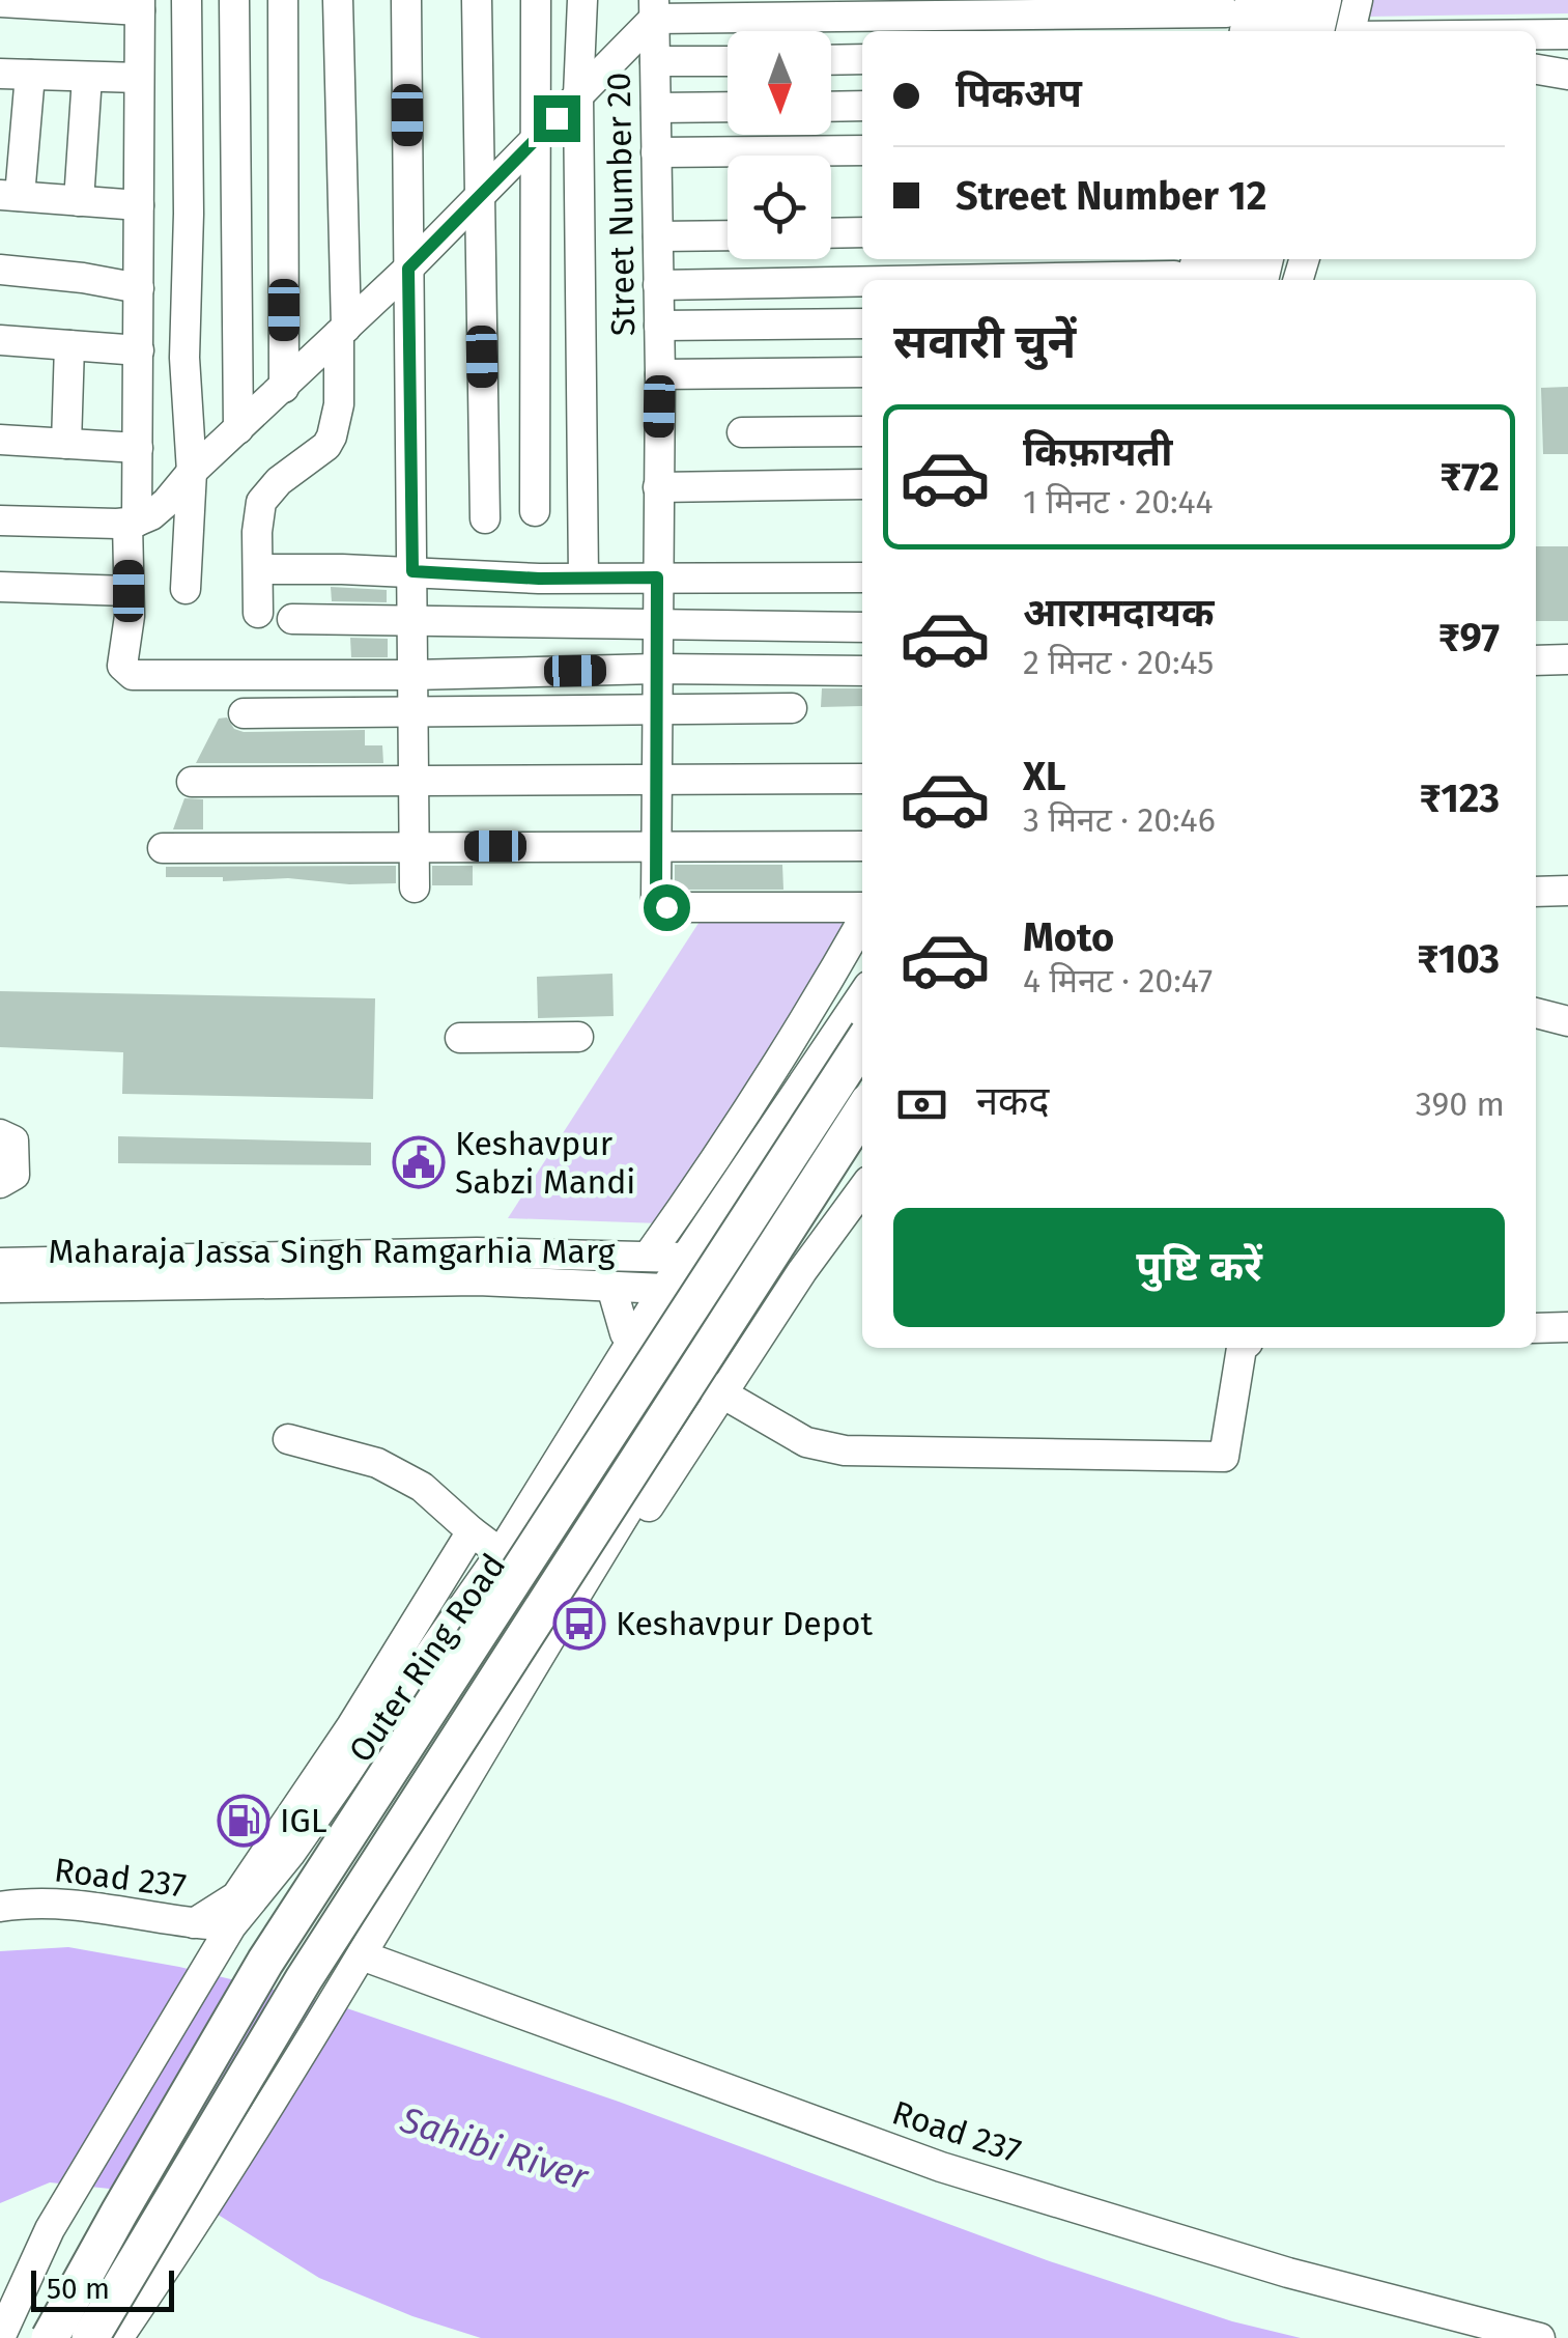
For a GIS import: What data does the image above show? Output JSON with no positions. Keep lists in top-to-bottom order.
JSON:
{
  "streets": {
    "main road": ["Outer Ring Road"],
    "street": ["Street Number 20", "Maharaja Jassa Singh Ramgarhia Marg", "Road 237"]
  },
  "crossings": [
    ["Maharaja Jassa Singh Ramgarhia Marg", "Outer Ring Road"],
    ["Outer Ring Road", "Road 237"]
  ],
  "water": ["Sahibi River"],
  "places": {
    "public building": ["Keshavpur Sabzi Mandi"],
    "bus stop": ["Keshavpur Depot"],
    "fuel station": ["IGL"]
  },
  "scale_bar": "50 m",
  "north": "bottom",
  "page": {
    "banner": ["पिकअप", "Street Number 12"],
    "heading": "सवारी चुनें",
    "list": [
      {
        "name": "किफ़ायती",
        "note": "1 मिनट · 20:44",
        "value": "₹72"
      },
      {
        "name": "आरामदायक",
        "note": "2 मिनट · 20:45",
        "value": "₹97"
      },
      {
        "name": "XL",
        "note": "3 मिनट · 20:46",
        "value": "₹123"
      },
      {
        "name": "Moto",
        "note": "4 मिनट · 20:47",
        "value": "₹103"
      }
    ],
    "pay": ["नकद", "390 m"],
    "buttons": "पुष्टि करें",
    "scale": "50 m"
  }
}
